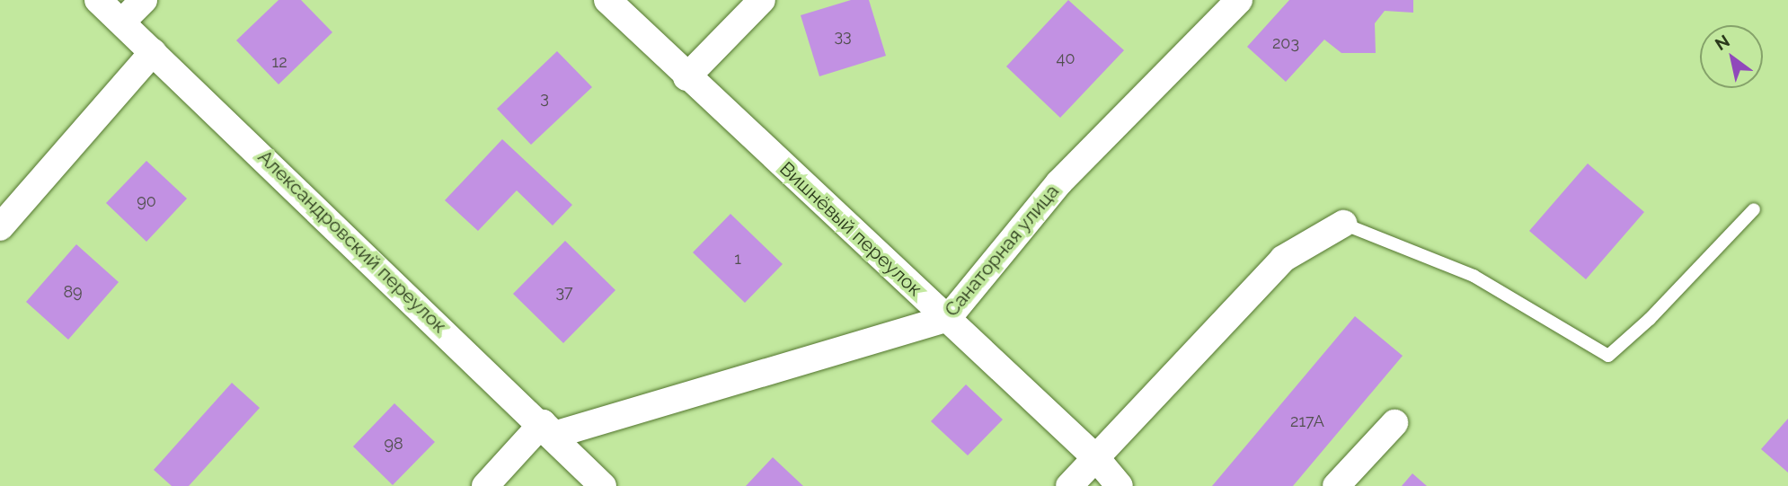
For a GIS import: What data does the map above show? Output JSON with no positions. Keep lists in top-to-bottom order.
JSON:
{
  "streets": {
    "street": ["Вишнёвый переулок", "Александровский переулок", "Санаторная улица"]
  },
  "crossings": [
    ["Вишнёвый переулок", "Санаторная улица"],
    ["Александровский переулок", "Санаторная улица"]
  ],
  "house_numbers": [
    "33",
    "203",
    "40",
    "12",
    "3",
    "90",
    "1",
    "89",
    "37",
    "217А",
    "98"
  ],
  "north": "top left"
}
